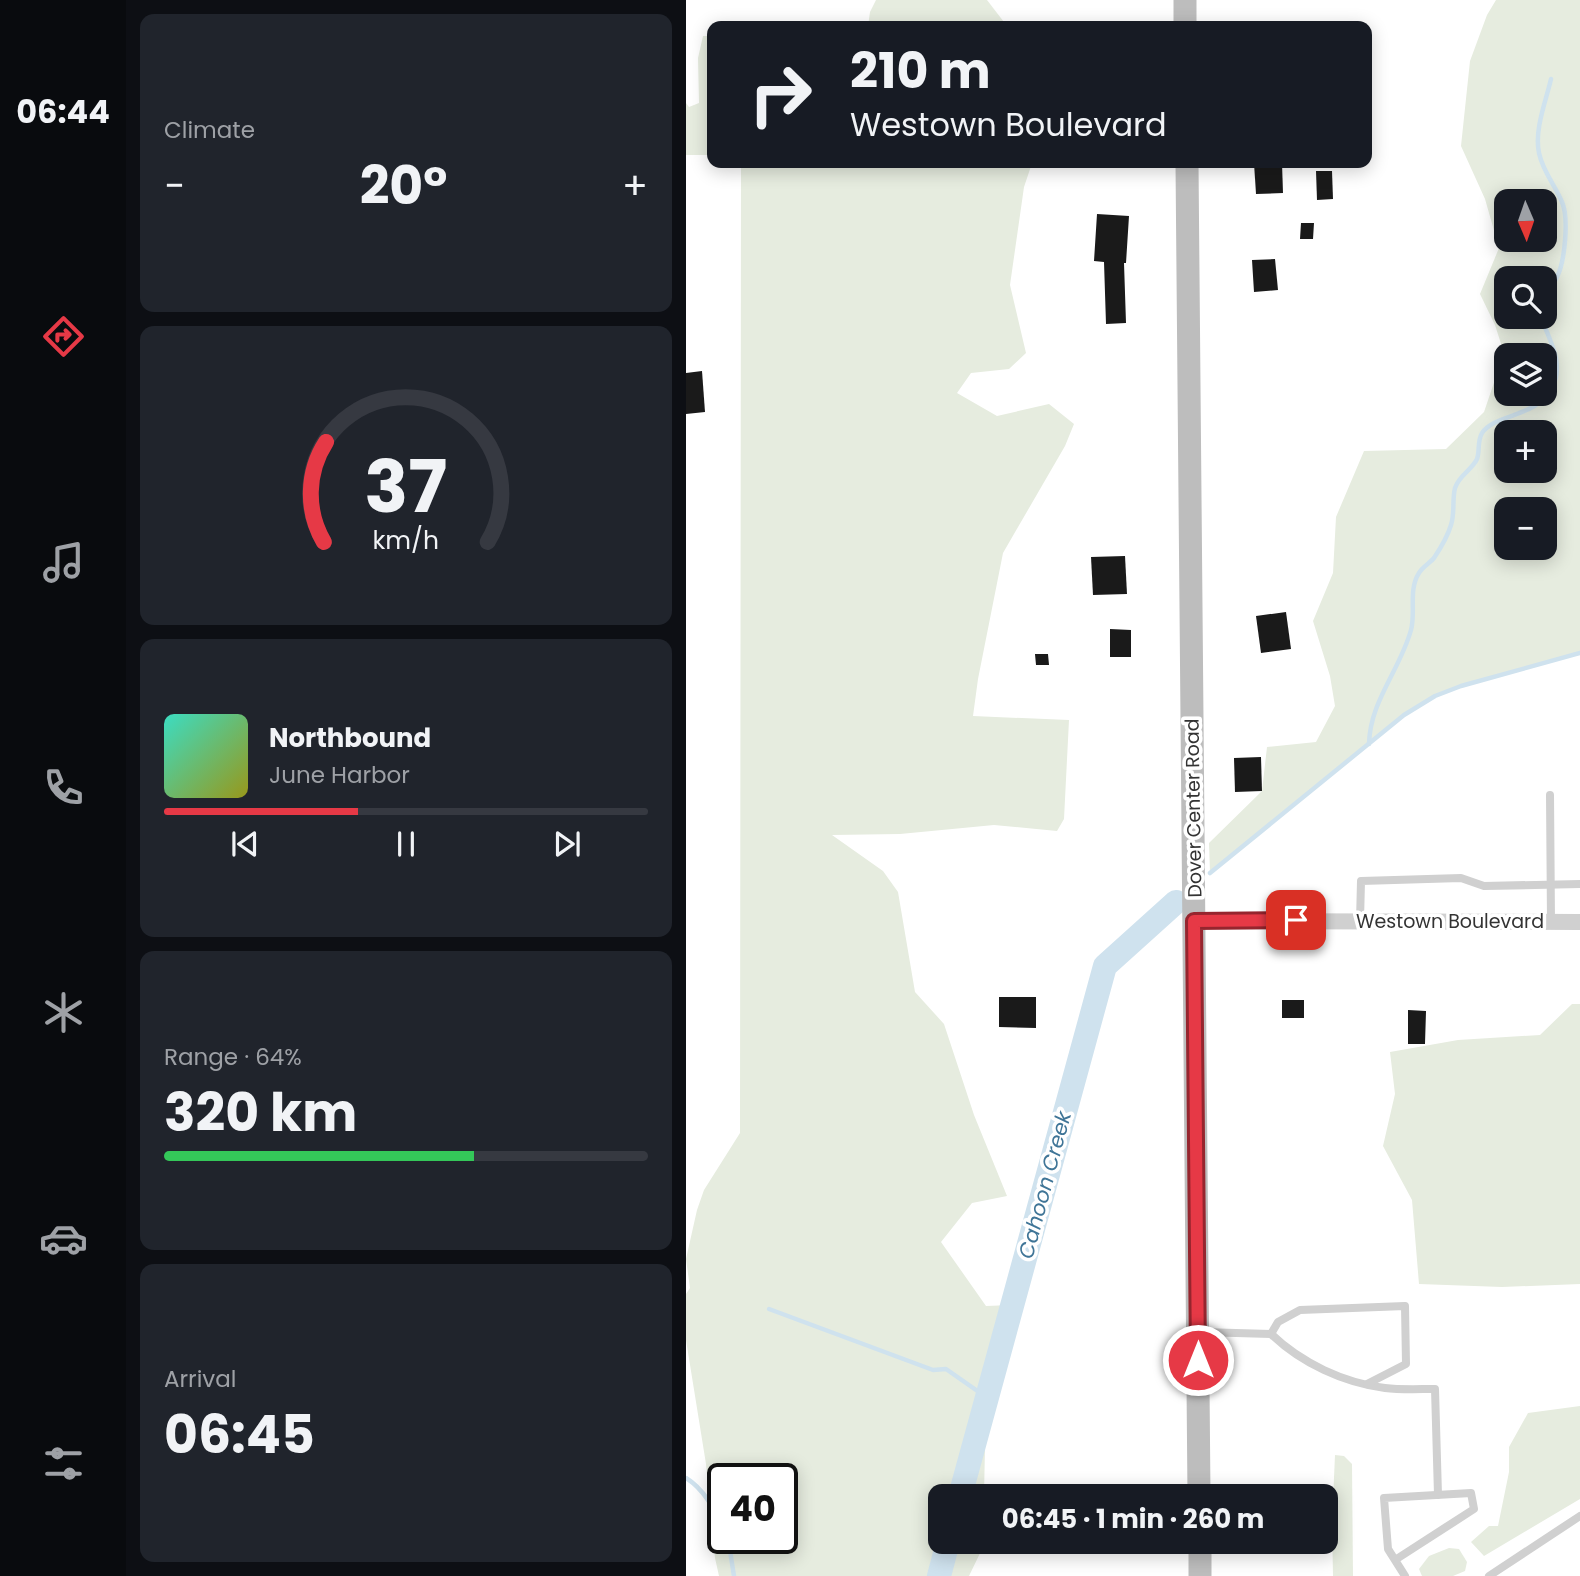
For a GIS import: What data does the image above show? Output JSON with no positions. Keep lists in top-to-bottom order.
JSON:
{
  "streets": {
    "street": ["Dover Center Road", "Westown Boulevard"]
  },
  "crossings": [
    ["Dover Center Road", "Westown Boulevard"]
  ],
  "water": ["Cahoon Creek"],
  "north": "bottom",
  "page": {
    "tabs": "06:44",
    "tile": [
      "Climate",
      ["Range · 64%", "320 km"],
      ["Arrival", "06:45"]
    ],
    "turn": ["210 m", "Westown Boulevard"],
    "heat": ["−", "20°", "+"],
    "map_buttons": ["+", "−"],
    "song": ["Northbound", "June Harbor"],
    "limit": "40",
    "trip": "06:45 · 1 min · 260 m",
    "gauge": ["37", "km/h"]
  }
}
